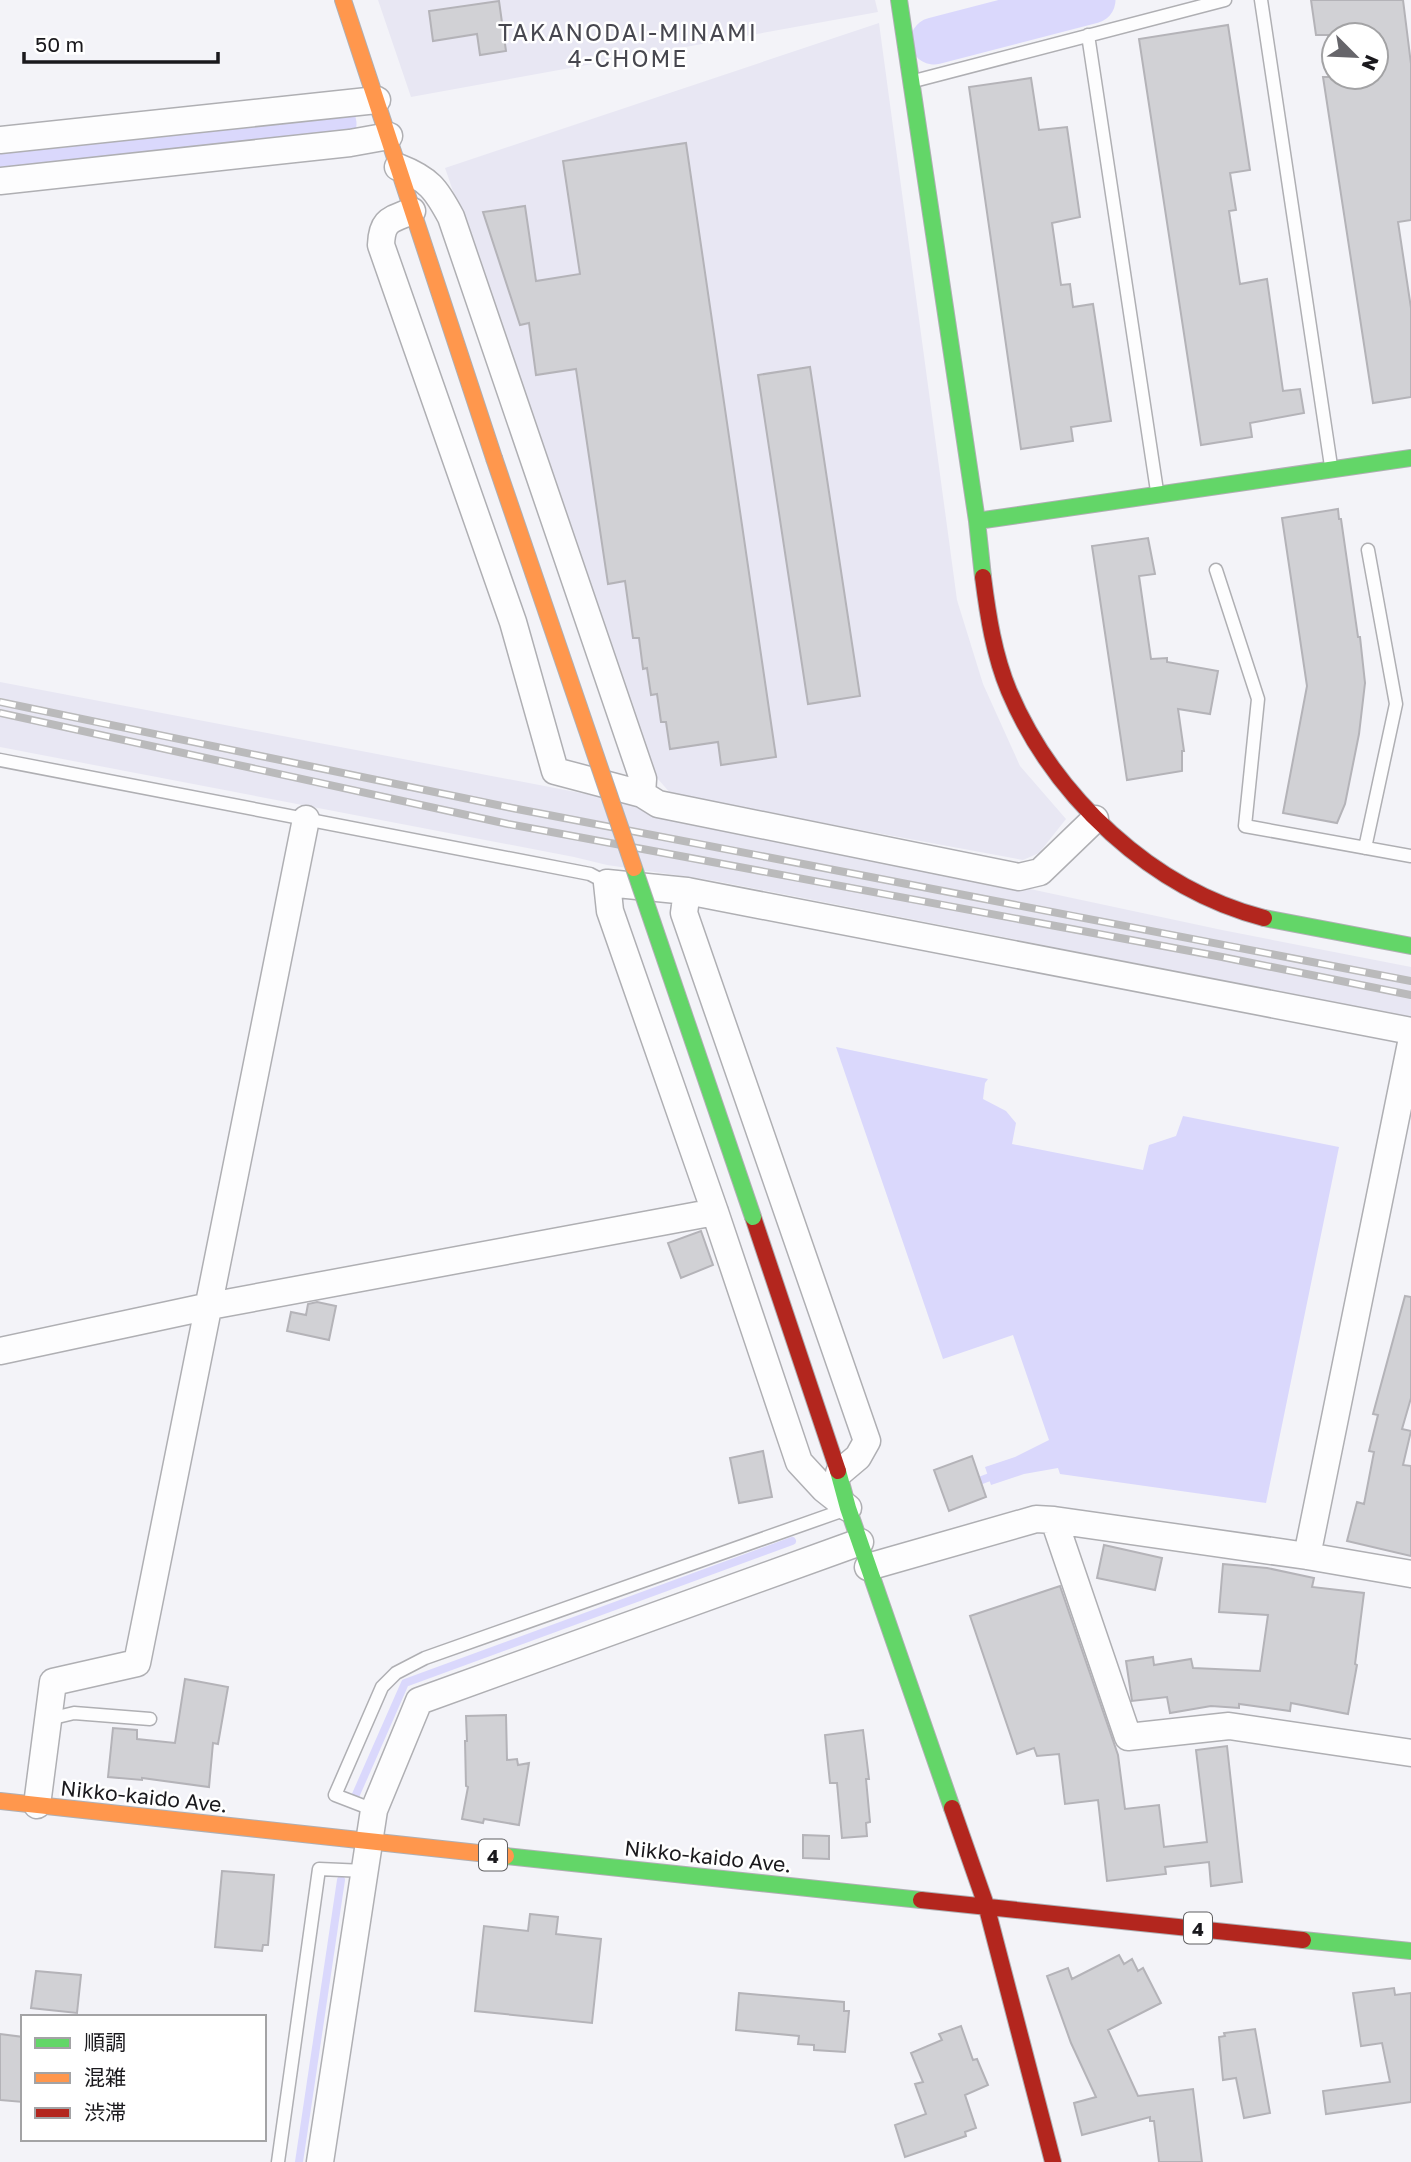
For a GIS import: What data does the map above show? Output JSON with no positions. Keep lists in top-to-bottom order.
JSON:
{
  "streets": {
    "main road": ["Nikko-kaido Ave.", "4"]
  },
  "districts": ["TAKANODAI-MINAMI 4-CHOME"],
  "legend": ["順調", "混雑", "渋滞"],
  "scale_bar": "50 m",
  "north": "bottom right"
}
